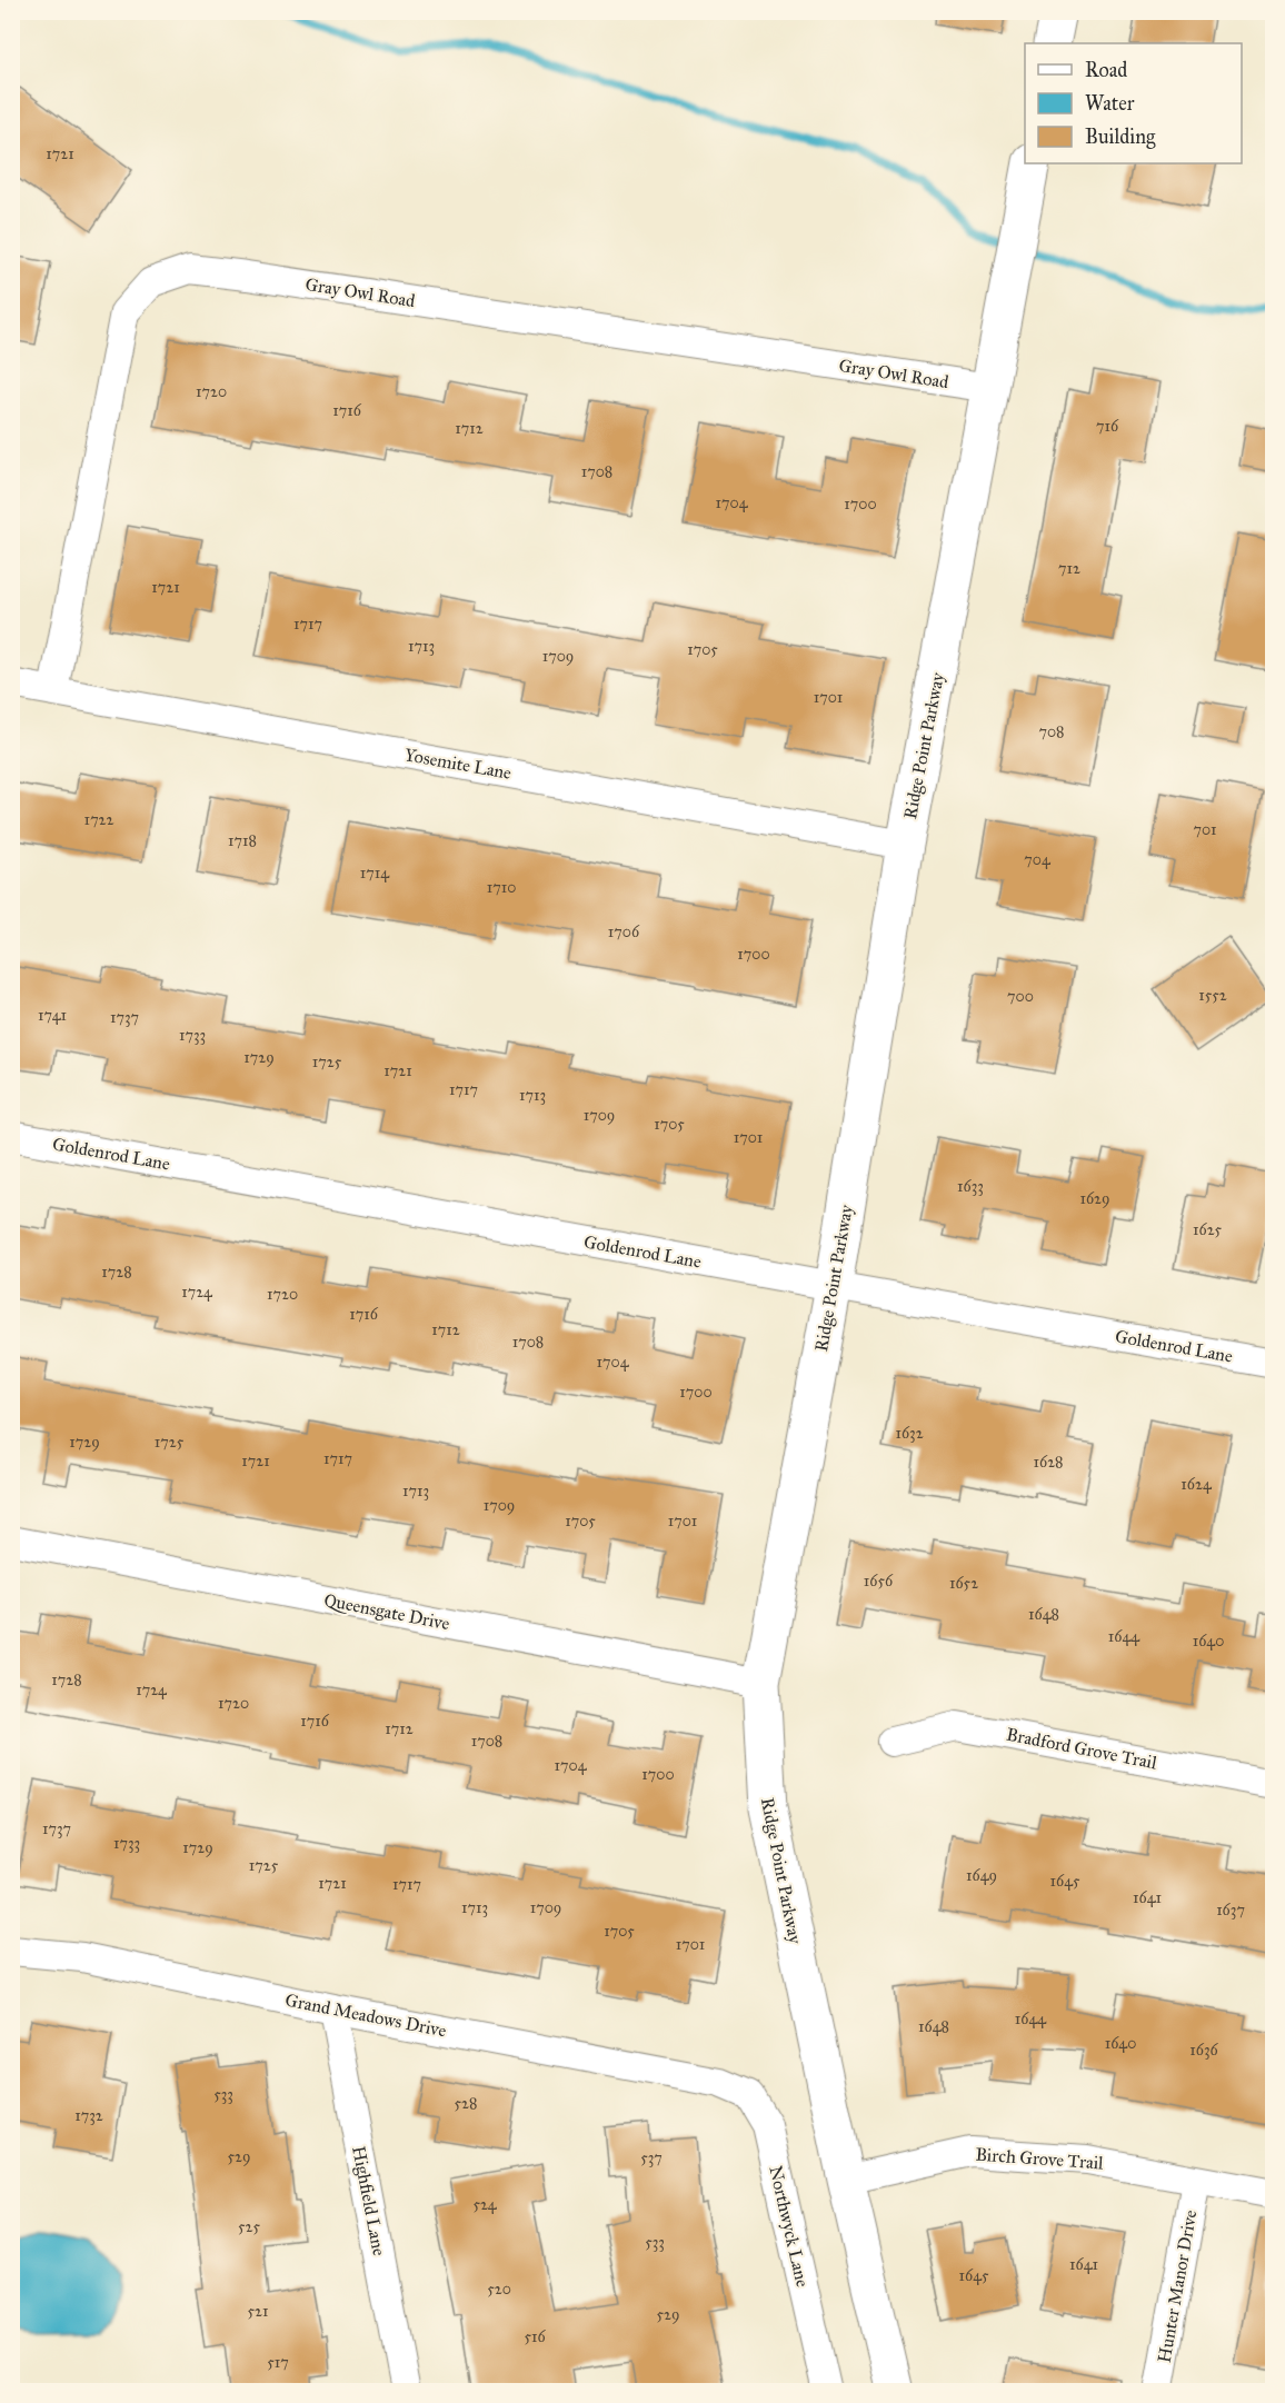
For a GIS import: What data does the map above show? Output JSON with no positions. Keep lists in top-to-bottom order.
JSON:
{
  "streets": {
    "street": [
      "Gray Owl Road",
      "Ridge Point Parkway",
      "Yosemite Lane",
      "Goldenrod Lane",
      "Queensgate Drive",
      "Bradford Grove Trail",
      "Grand Meadows Drive",
      "Birch Grove Trail",
      "Highfield Lane",
      "Northwyck Lane",
      "Hunter Manor Drive"
    ]
  },
  "crossings": [
    ["Gray Owl Road", "Ridge Point Parkway"],
    ["Gray Owl Road", "Yosemite Lane"],
    ["Ridge Point Parkway", "Yosemite Lane"],
    ["Ridge Point Parkway", "Goldenrod Lane"],
    ["Ridge Point Parkway", "Queensgate Drive"],
    ["Ridge Point Parkway", "Birch Grove Trail"],
    ["Grand Meadows Drive", "Highfield Lane"],
    ["Grand Meadows Drive", "Northwyck Lane"],
    ["Birch Grove Trail", "Hunter Manor Drive"]
  ],
  "house_numbers": [
    "1721",
    "1720",
    "1716",
    "716",
    "1712",
    "1708",
    "1704",
    "1700",
    "712",
    "1721",
    "1717",
    "1713",
    "1705",
    "1709",
    "1701",
    "708",
    "1722",
    "701",
    "1718",
    "704",
    "1714",
    "1710",
    "1706",
    "1700",
    "1552",
    "700",
    "1741",
    "1737",
    "1733",
    "1729",
    "1725",
    "1721",
    "1717",
    "1713",
    "1709",
    "1705",
    "1701",
    "1633",
    "1629",
    "1625",
    "1728",
    "1724",
    "1720",
    "1716",
    "1712",
    "1708",
    "1704",
    "1700",
    "1632",
    "1729",
    "1725",
    "1717",
    "1721",
    "1628",
    "1624",
    "1713",
    "1709",
    "1705",
    "1701",
    "1656",
    "1652",
    "1648",
    "1644",
    "1640",
    "1728",
    "1724",
    "1720",
    "1716",
    "1712",
    "1708",
    "1704",
    "1700",
    "1737",
    "1733",
    "1729",
    "1725",
    "1649",
    "1645",
    "1721",
    "1717",
    "1641",
    "1713",
    "1709",
    "1637",
    "1705",
    "1701",
    "1644",
    "1648",
    "1640",
    "1636",
    "533",
    "528",
    "1732",
    "529",
    "537",
    "524",
    "525",
    "533",
    "1641",
    "1645",
    "520",
    "521",
    "529",
    "516",
    "517"
  ],
  "legend": ["Road", "Water", "Building"]
}
